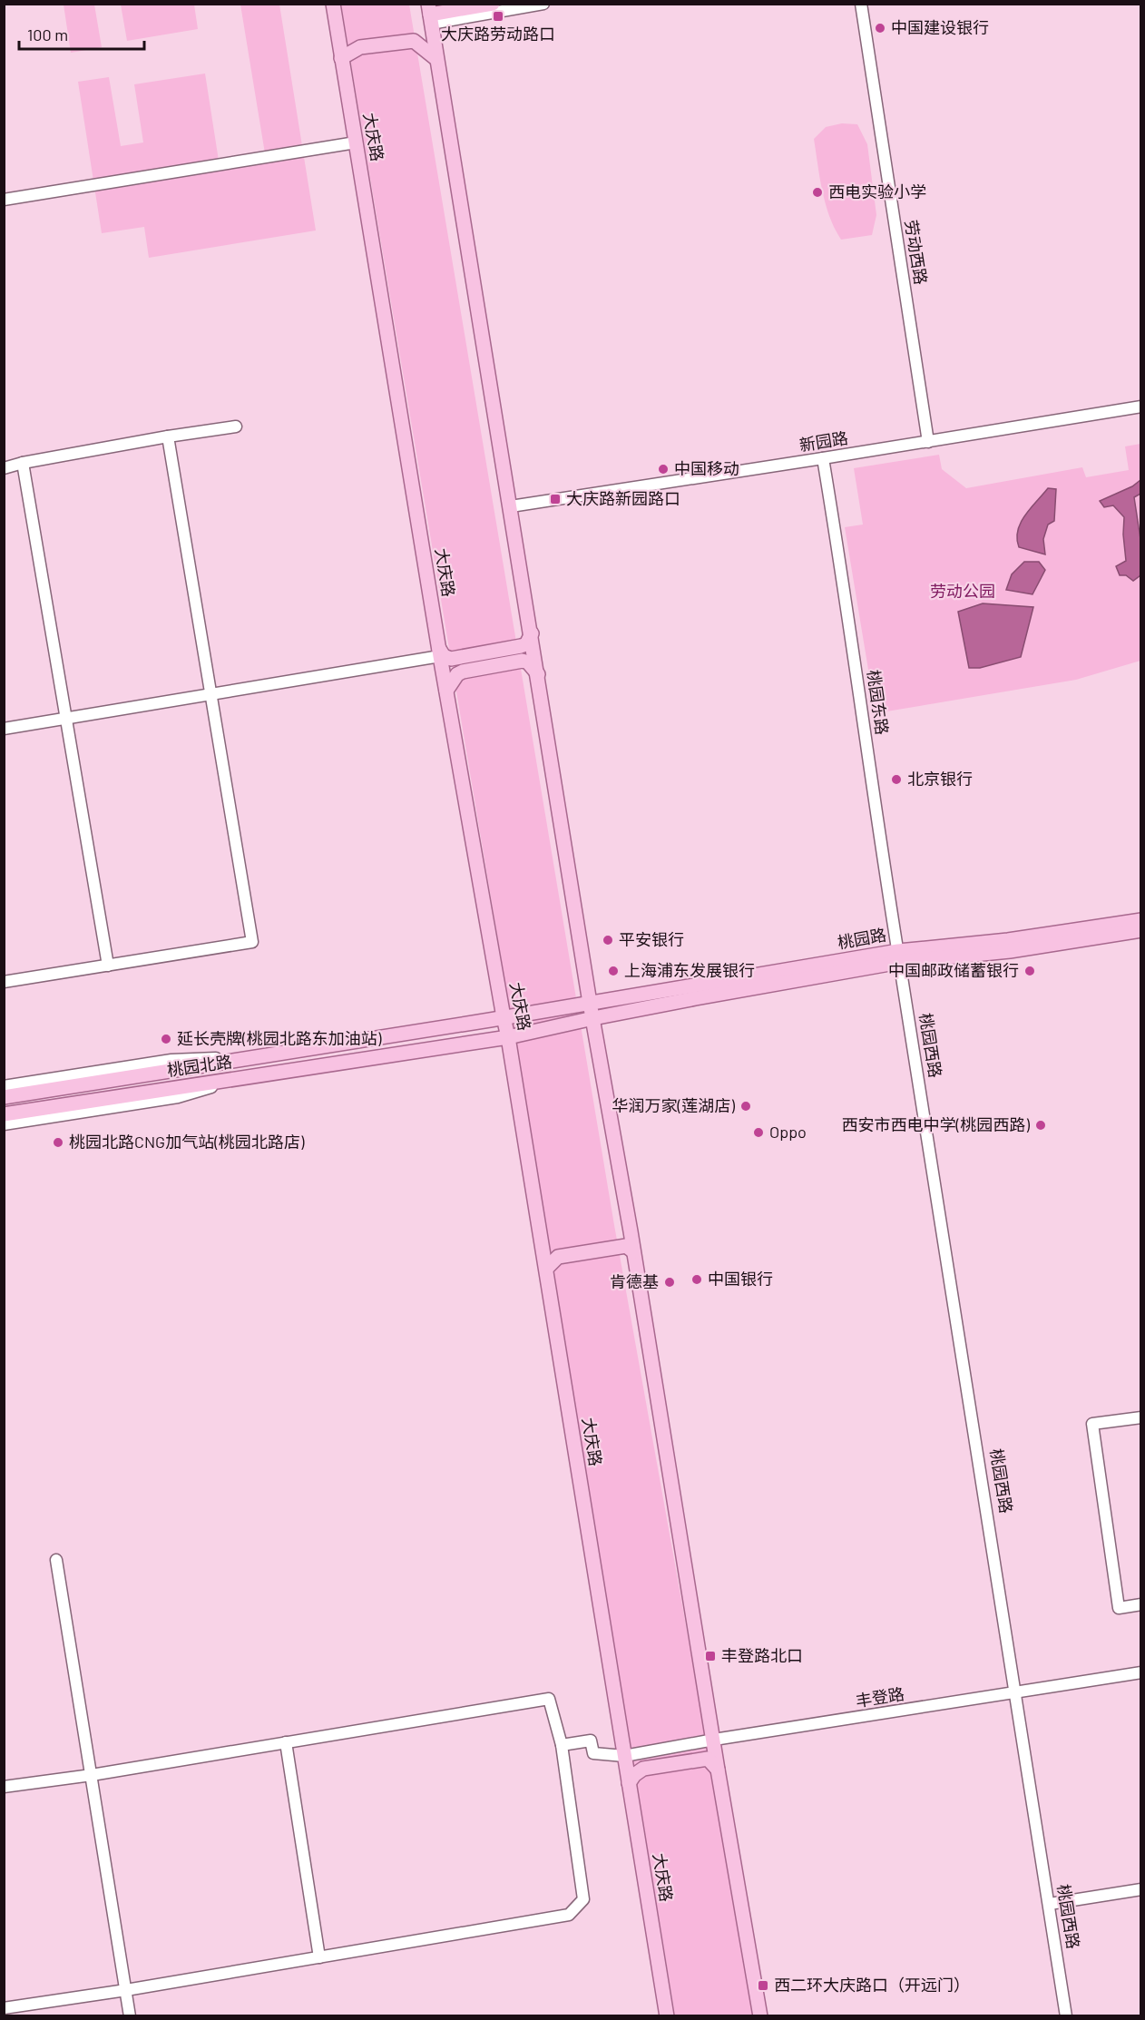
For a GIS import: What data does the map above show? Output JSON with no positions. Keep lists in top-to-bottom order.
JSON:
{
  "streets": {
    "main road": ["大庆路", "桃园路", "桃园北路"],
    "street": [
      "劳动西路",
      "新园路",
      "桃园东路",
      "桃园西路",
      "丰登路"
    ]
  },
  "crossings": [
    ["大庆路", "桃园北路"],
    ["劳动西路", "新园路"],
    ["新园路", "桃园东路"],
    ["桃园东路", "桃园路"],
    ["桃园东路", "桃园西路"],
    ["桃园路", "桃园西路"],
    ["桃园路", "桃园北路"],
    ["桃园西路", "丰登路"]
  ],
  "parks": ["劳动公园"],
  "places": {
    "transit": [
      "大庆路劳动路口",
      "大庆路新园路口",
      "丰登路北口",
      "西二环大庆路口（开远门）"
    ],
    "other": [
      "中国建设银行",
      "西电实验小学",
      "中国移动",
      "北京银行",
      "平安银行",
      "上海浦东发展银行",
      "中国邮政储蓄银行",
      "延长壳牌(桃园北路东加油站)",
      "华润万家(莲湖店)",
      "西安市西电中学(桃园西路)",
      "Oppo",
      "桃园北路CNG加气站(桃园北路店)",
      "中国银行",
      "肯德基"
    ]
  },
  "scale_bar": "100 m"
}
